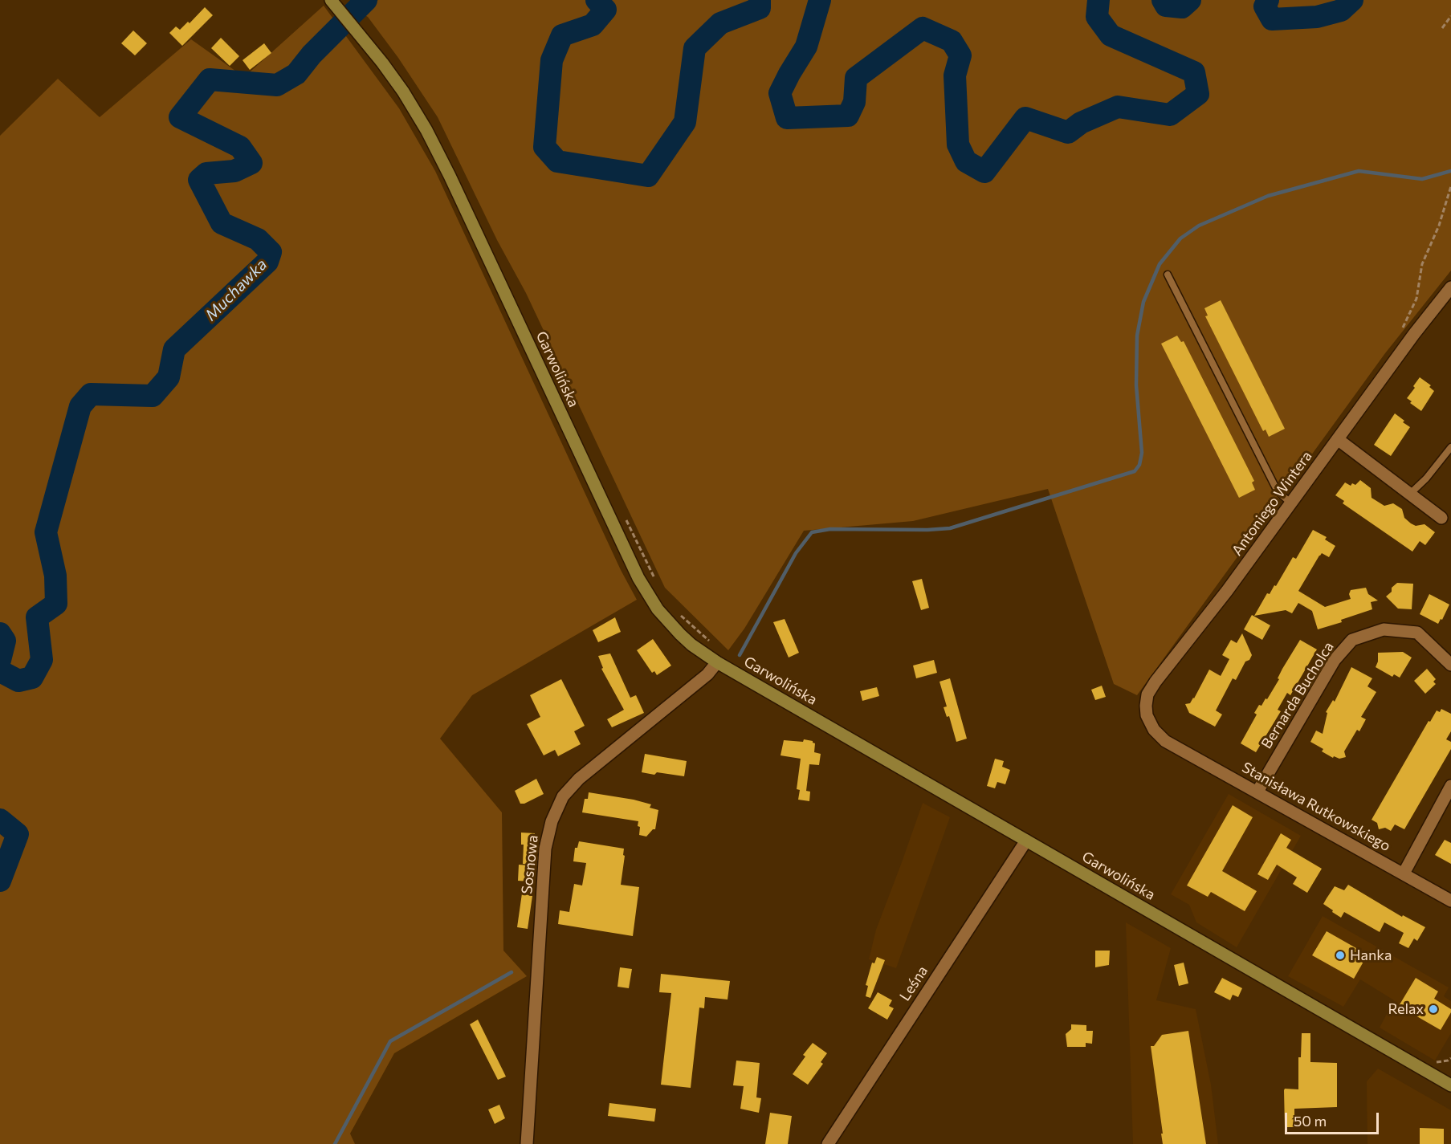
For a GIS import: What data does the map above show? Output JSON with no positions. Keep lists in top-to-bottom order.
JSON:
{
  "streets": {
    "main road": ["Garwolińska"],
    "street": [
      "Antoniego Wintera",
      "Bernarda Bucholca",
      "Stanisława Rutkowskiego",
      "Sosnowa",
      "Leśna"
    ]
  },
  "crossings": [
    ["Garwolińska", "Sosnowa"],
    ["Garwolińska", "Leśna"],
    ["Antoniego Wintera", "Stanisława Rutkowskiego"],
    ["Bernarda Bucholca", "Stanisława Rutkowskiego"]
  ],
  "water": ["Muchawka"],
  "places": ["Hanka", "Relax"],
  "scale_bar": "50 m"
}
